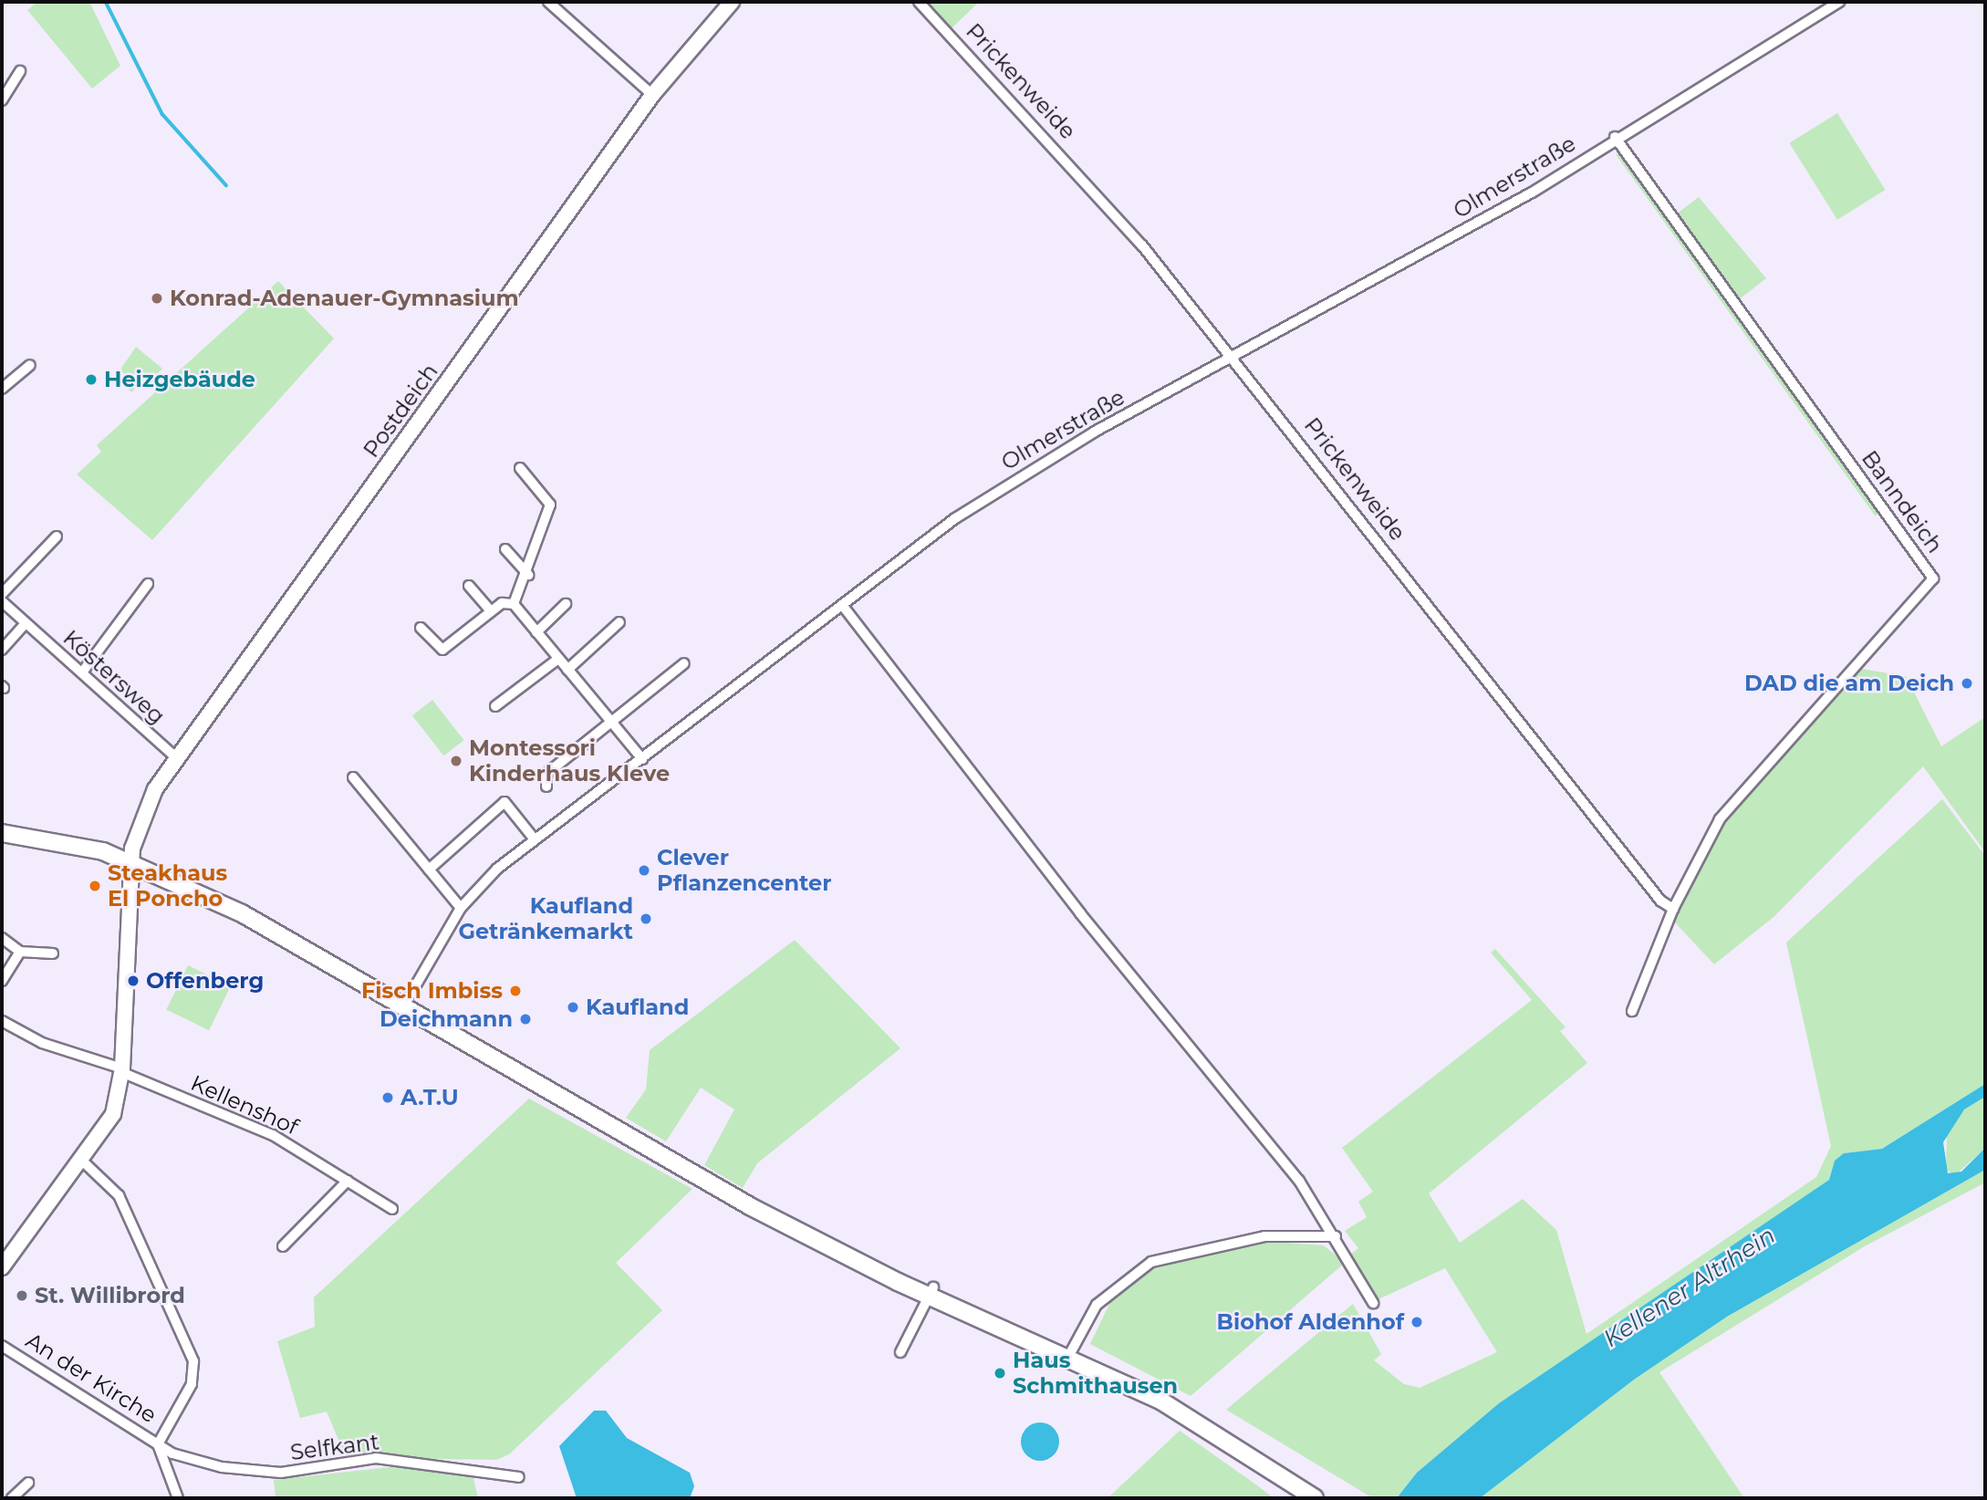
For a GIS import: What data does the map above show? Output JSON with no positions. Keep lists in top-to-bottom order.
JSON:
{
  "streets": {
    "main road": ["Postdeich"],
    "street": [
      "Prickenweide",
      "Olmerstraße",
      "Banndeich",
      "Köstersweg",
      "Kellenshof",
      "An der Kirche",
      "Selfkant"
    ]
  },
  "crossings": [
    ["Prickenweide", "Olmerstraße"],
    ["Prickenweide", "Banndeich"],
    ["Olmerstraße", "Banndeich"],
    ["Postdeich", "Köstersweg"],
    ["Postdeich", "Kellenshof"],
    ["Postdeich", "An der Kirche"],
    ["An der Kirche", "Selfkant"]
  ],
  "water": ["Kellener Altrhein"],
  "places": [
    "Konrad-Adenauer-Gymnasium",
    "Heizgebäude",
    "DAD die am Deich",
    "Montessori Kinderhaus Kleve",
    "Clever Pflanzencenter",
    "Steakhaus El Poncho",
    "Kaufland Getränkemarkt",
    "Offenberg",
    "Fisch Imbiss",
    "Kaufland",
    "Deichmann",
    "A.T.U",
    "St. Willibrord",
    "Biohof Aldenhof",
    "Haus Schmithausen"
  ]
}
